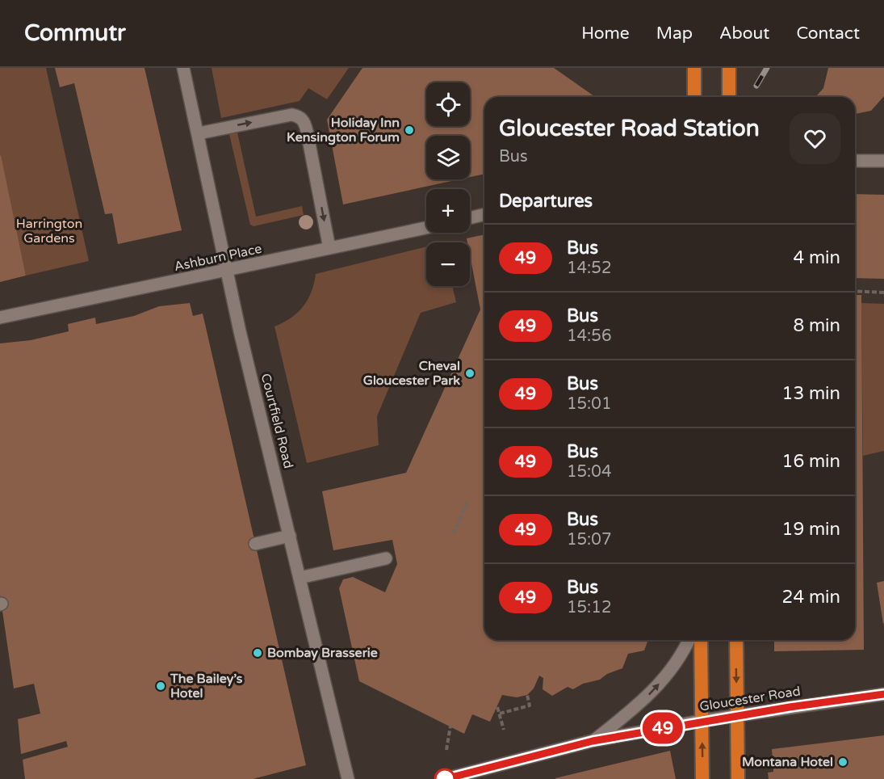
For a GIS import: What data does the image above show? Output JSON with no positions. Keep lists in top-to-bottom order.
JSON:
{
  "streets": {
    "street": ["Ashburn Place", "Courtfield Road", "Gloucester Road"]
  },
  "crossings": [
    ["Ashburn Place", "Courtfield Road"]
  ],
  "parks": ["Harrington Gardens"],
  "places": [
    "Holiday Inn Kensington Forum",
    "Cheval Gloucester Park",
    "Bombay Brasserie",
    "The Bailey’s Hotel",
    "Montana Hotel"
  ],
  "lines": ["bus line 49"],
  "page": {
    "header": "Commutr",
    "nav": [
      "Home",
      "Map",
      "About",
      "Contact"
    ],
    "on_map": "49",
    "map_buttons": ["+", "−"],
    "heading": [
      ["Gloucester Road Station", "Bus"],
      "Departures"
    ],
    "list": [
      {
        "mark": "49",
        "name": "Bus",
        "note": "14:52",
        "value": "4 min"
      },
      {
        "mark": "49",
        "name": "Bus",
        "note": "14:56",
        "value": "8 min"
      },
      {
        "mark": "49",
        "name": "Bus",
        "note": "15:01",
        "value": "13 min"
      },
      {
        "mark": "49",
        "name": "Bus",
        "note": "15:04",
        "value": "16 min"
      },
      {
        "mark": "49",
        "name": "Bus",
        "note": "15:07",
        "value": "19 min"
      },
      {
        "mark": "49",
        "name": "Bus",
        "note": "15:12",
        "value": "24 min"
      }
    ]
  }
}
